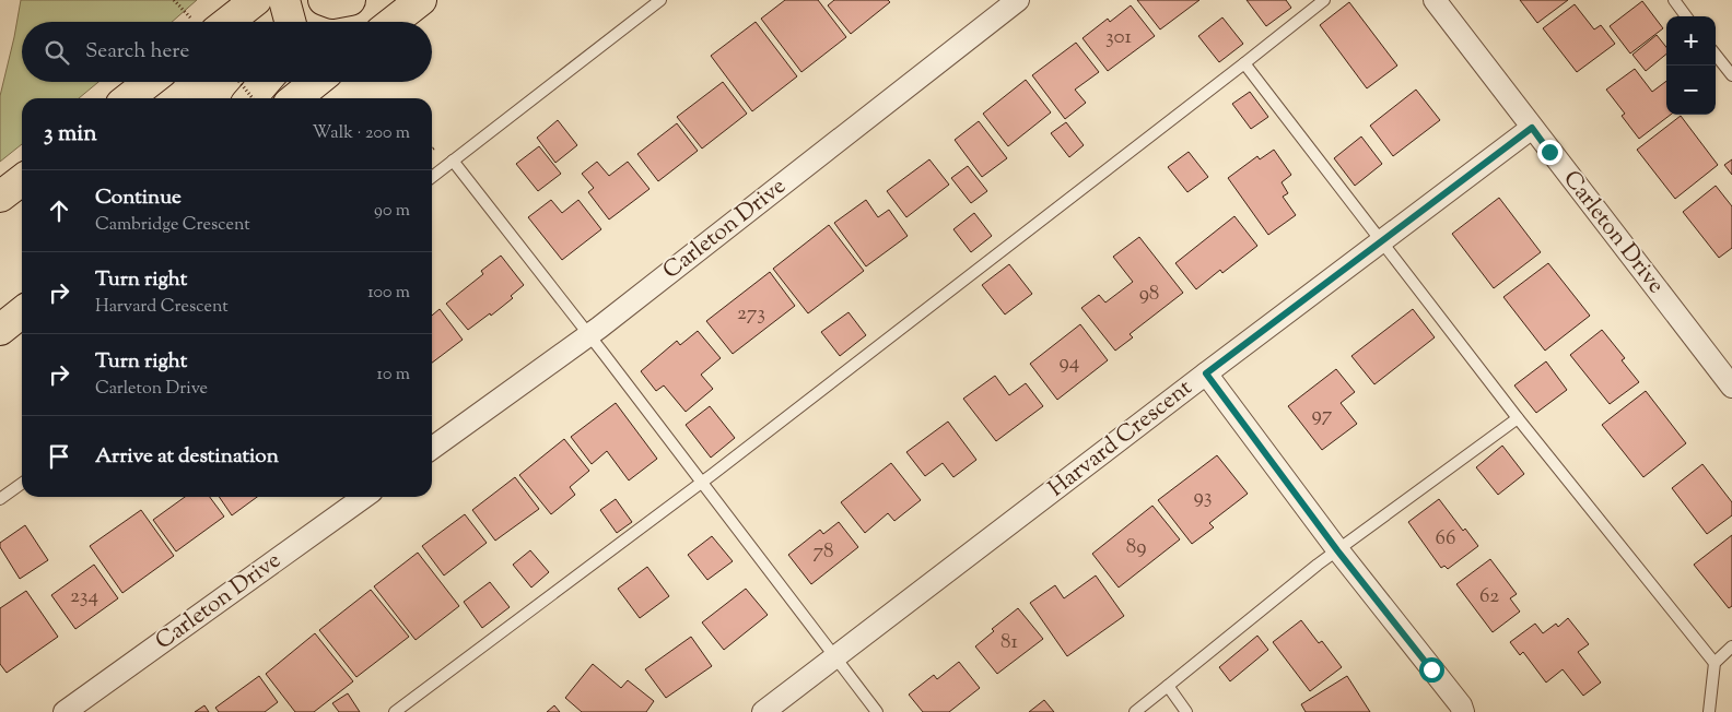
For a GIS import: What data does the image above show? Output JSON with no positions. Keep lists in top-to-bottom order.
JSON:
{
  "streets": {
    "street": ["Carleton Drive", "Harvard Crescent"]
  },
  "crossings": [
    ["Carleton Drive", "Harvard Crescent"]
  ],
  "house_numbers": [
    "301",
    "98",
    "273",
    "94",
    "97",
    "93",
    "66",
    "89",
    "78",
    "234",
    "62",
    "81"
  ],
  "page": {
    "map_buttons": ["+", "−"],
    "search": "Search here",
    "heading": ["3 min", "Walk · 200 m"],
    "list": [
      ["Continue", "Cambridge Crescent", "90 m"],
      ["Turn right", "Harvard Crescent", "100 m"],
      ["Turn right", "Carleton Drive", "10 m"],
      "Arrive at destination"
    ]
  }
}
